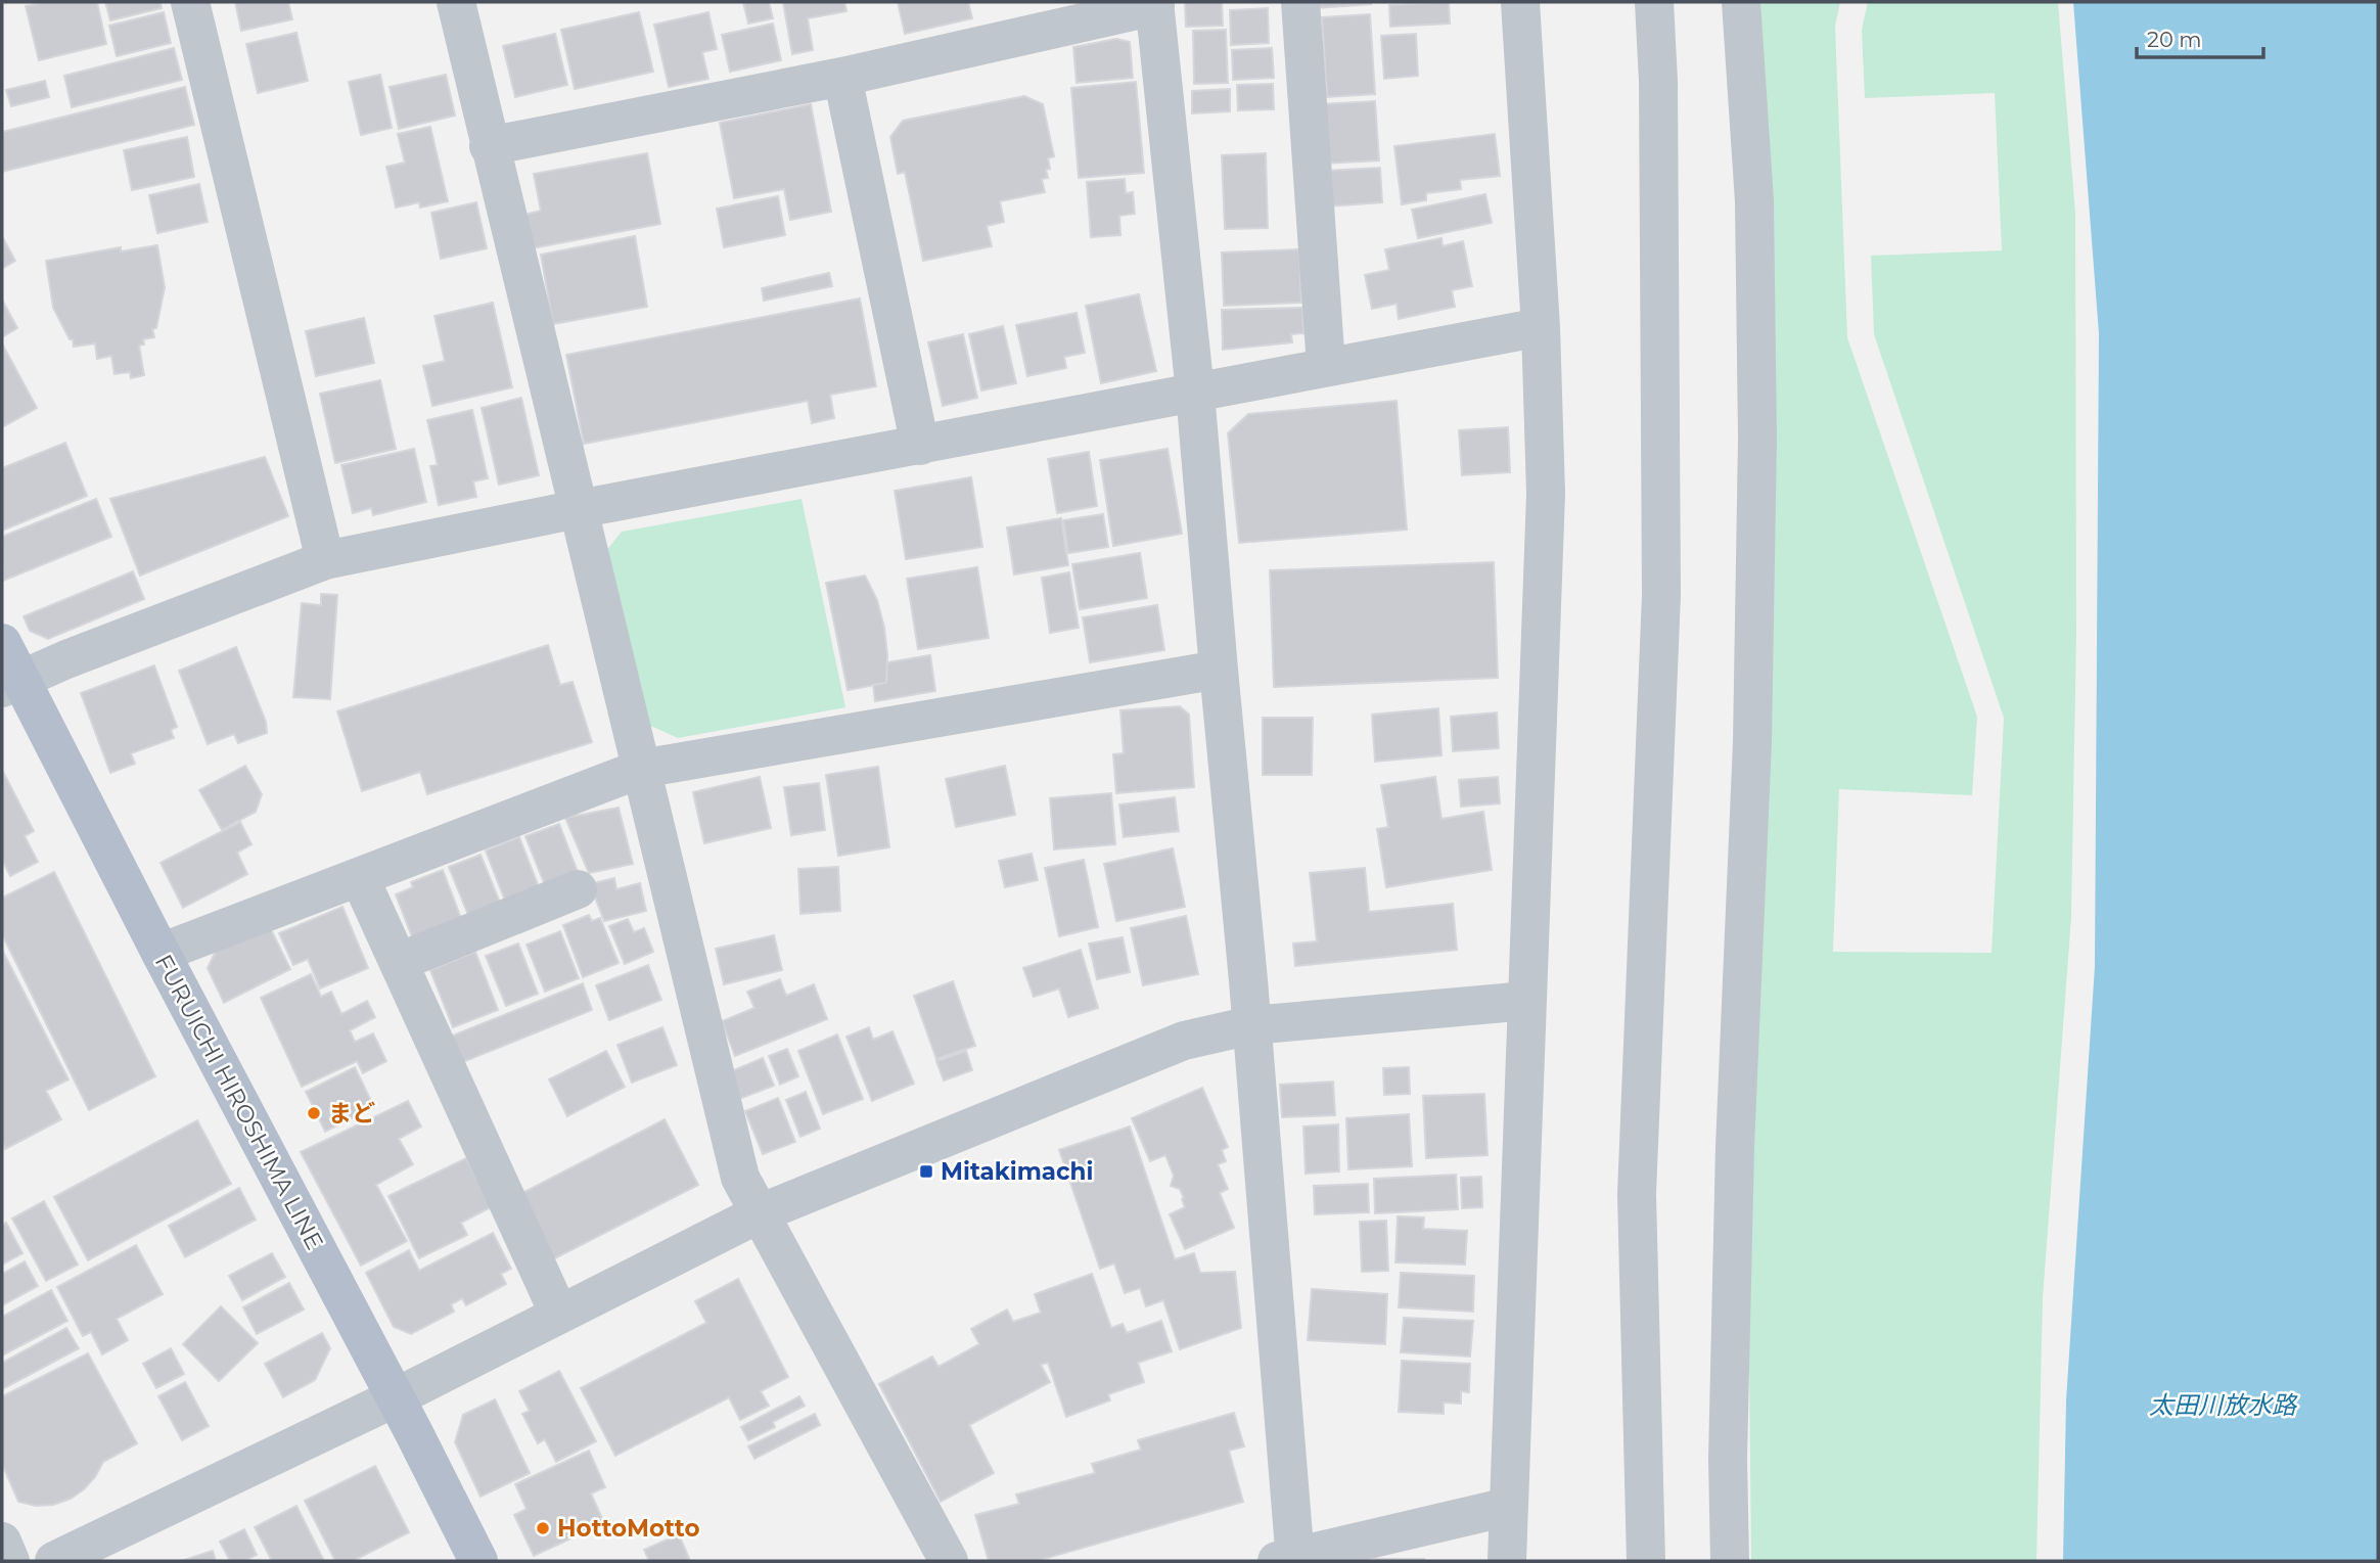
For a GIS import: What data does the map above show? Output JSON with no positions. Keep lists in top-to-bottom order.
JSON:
{
  "streets": {
    "main road": ["FURUICHI HIROSHIMA LINE"]
  },
  "water": ["太田川放水路"],
  "places": {
    "other": ["まど", "HottoMotto"],
    "transit": ["Mitakimachi"]
  },
  "scale_bar": "20 m"
}
